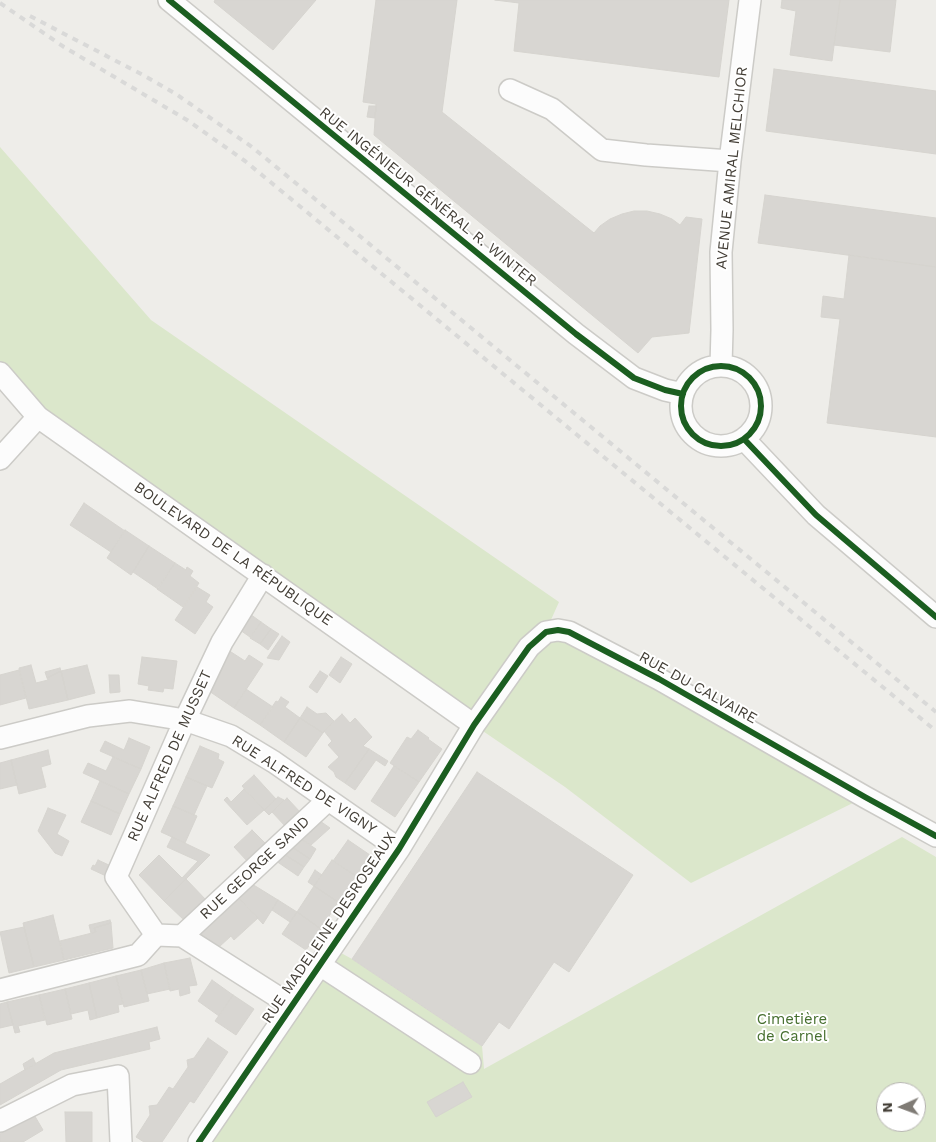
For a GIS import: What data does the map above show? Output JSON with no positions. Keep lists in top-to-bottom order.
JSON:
{
  "streets": {
    "street": [
      "AVENUE AMIRAL MELCHIOR",
      "RUE INGÉNIEUR GÉNÉRAL R. WINTER",
      "BOULEVARD DE LA RÉPUBLIQUE",
      "RUE DU CALVAIRE",
      "RUE ALFRED DE MUSSET",
      "RUE ALFRED DE VIGNY",
      "RUE GEORGE SAND",
      "RUE MADELEINE DESROSEAUX"
    ]
  },
  "crossings": [
    ["AVENUE AMIRAL MELCHIOR", "RUE INGÉNIEUR GÉNÉRAL R. WINTER"],
    ["BOULEVARD DE LA RÉPUBLIQUE", "RUE DU CALVAIRE"],
    ["BOULEVARD DE LA RÉPUBLIQUE", "RUE ALFRED DE MUSSET"],
    ["BOULEVARD DE LA RÉPUBLIQUE", "RUE MADELEINE DESROSEAUX"],
    ["RUE DU CALVAIRE", "RUE MADELEINE DESROSEAUX"],
    ["RUE ALFRED DE MUSSET", "RUE ALFRED DE VIGNY"],
    ["RUE ALFRED DE VIGNY", "RUE GEORGE SAND"],
    ["RUE ALFRED DE VIGNY", "RUE MADELEINE DESROSEAUX"]
  ],
  "parks": ["Cimetière de Carnel"],
  "north": "left"
}
